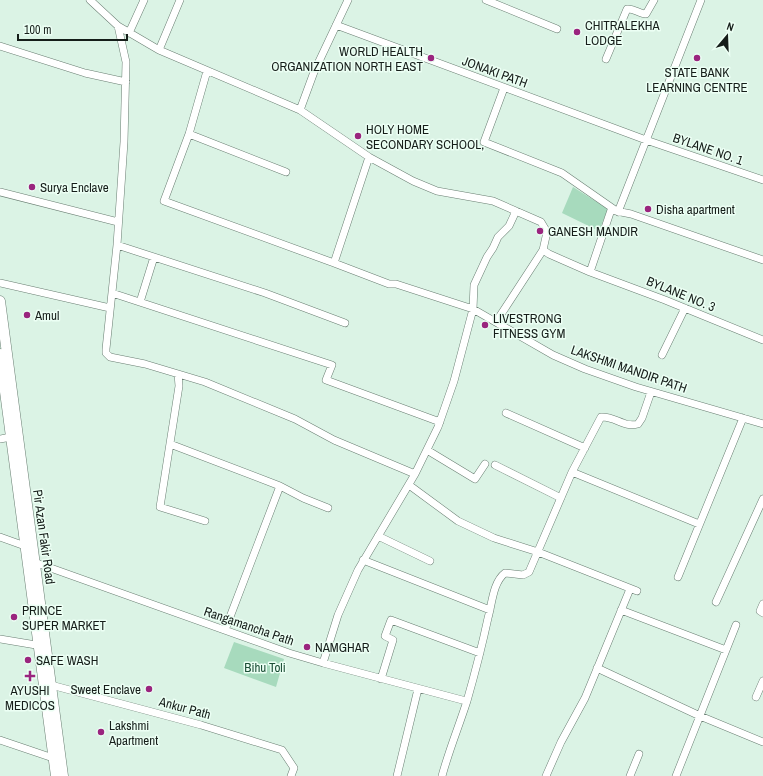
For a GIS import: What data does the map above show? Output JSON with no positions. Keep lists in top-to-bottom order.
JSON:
{
  "streets": {
    "main road": ["Pir Azan Fakir Road"],
    "street": [
      "JONAKI PATH",
      "BYLANE NO. 1",
      "BYLANE NO. 3",
      "LAKSHMI MANDIR PATH",
      "Rangamancha Path",
      "Ankur Path"
    ]
  },
  "crossings": [
    ["JONAKI PATH", "BYLANE NO. 1"],
    ["Pir Azan Fakir Road", "Rangamancha Path"],
    ["Pir Azan Fakir Road", "Ankur Path"]
  ],
  "parks": ["Bihu Toli"],
  "places": {
    "other": [
      "CHITRALEKHA LODGE",
      "WORLD HEALTH ORGANIZATION NORTH EAST",
      "STATE BANK LEARNING CENTRE",
      "HOLY HOME SECONDARY SCHOOL,",
      "Surya Enclave",
      "Disha apartment",
      "GANESH MANDIR",
      "Amul",
      "LIVESTRONG FITNESS GYM",
      "PRINCE SUPER MARKET",
      "NAMGHAR",
      "SAFE WASH",
      "Sweet Enclave",
      "Lakshmi Apartment"
    ],
    "health": ["AYUSHI MEDICOS"]
  },
  "scale_bar": "100 m",
  "north": "top"
}
